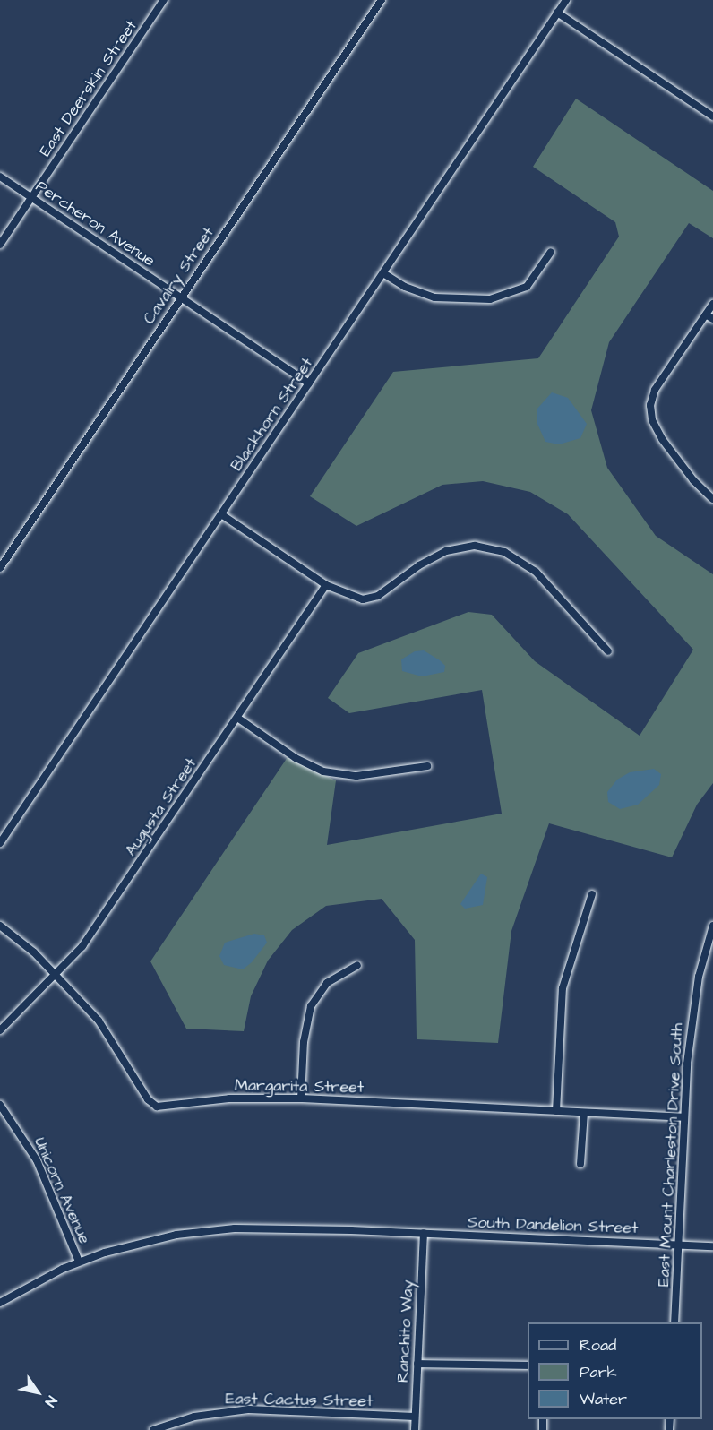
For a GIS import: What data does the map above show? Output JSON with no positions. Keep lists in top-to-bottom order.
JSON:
{
  "streets": {
    "street": [
      "East Deerskin Street",
      "Percheron Avenue",
      "Cavalry Street",
      "Blackhorn Street",
      "Augusta Street",
      "Margarita Street",
      "East Mount Charleston Drive South",
      "Unicorn Avenue",
      "South Dandelion Street",
      "Ranchito Way",
      "East Cactus Street"
    ]
  },
  "crossings": [
    ["East Deerskin Street", "Percheron Avenue"],
    ["Percheron Avenue", "Cavalry Street"],
    ["Percheron Avenue", "Blackhorn Street"],
    ["Augusta Street", "Margarita Street"],
    ["Margarita Street", "East Mount Charleston Drive South"],
    ["East Mount Charleston Drive South", "South Dandelion Street"],
    ["Unicorn Avenue", "South Dandelion Street"],
    ["South Dandelion Street", "Ranchito Way"],
    ["Ranchito Way", "East Cactus Street"]
  ],
  "legend": ["Road", "Park", "Water"],
  "north": "bottom right"
}
